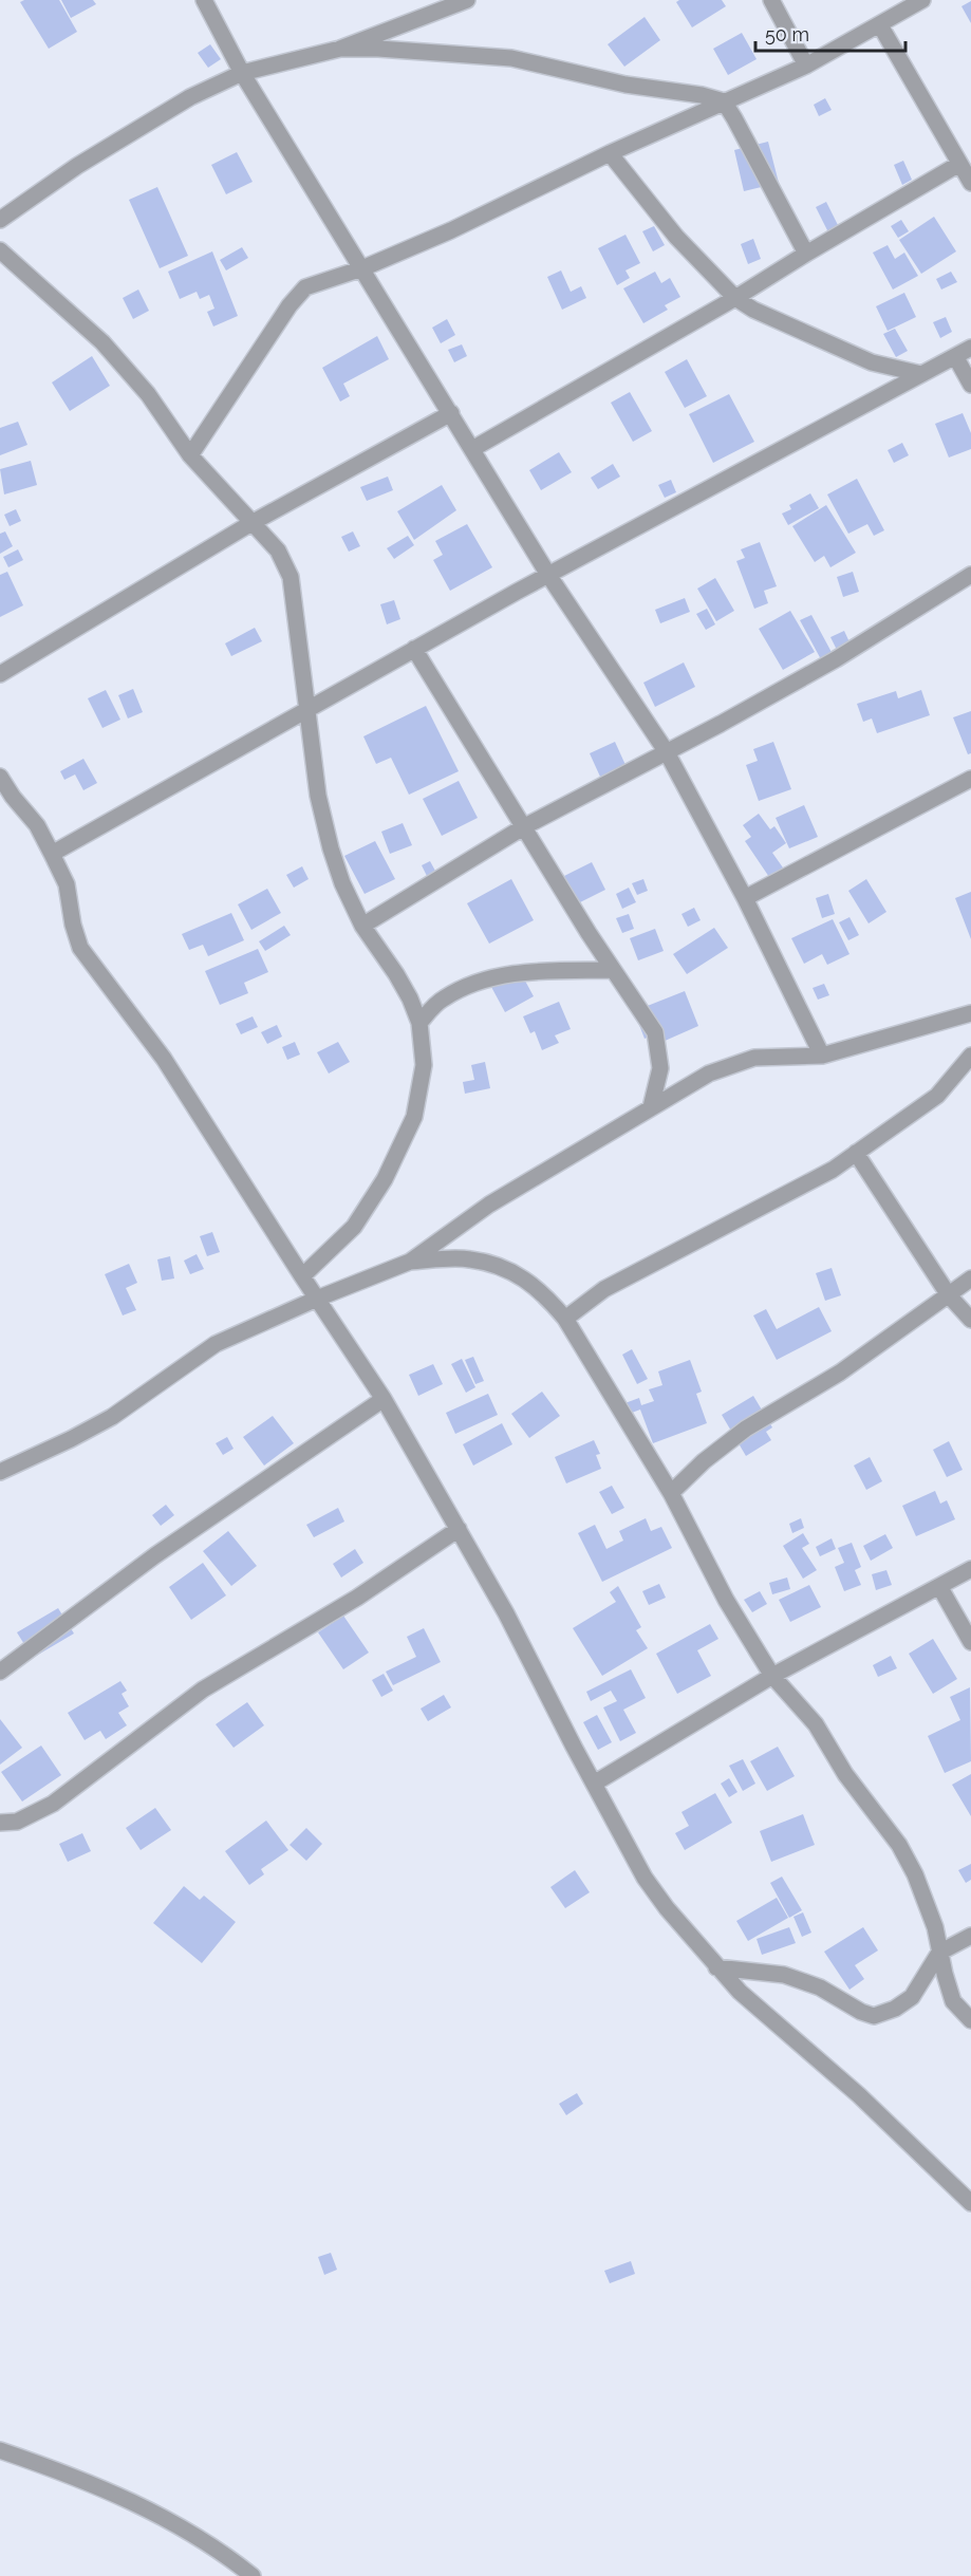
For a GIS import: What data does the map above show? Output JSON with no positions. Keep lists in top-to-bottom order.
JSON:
{
  "scale_bar": "50 m"
}
